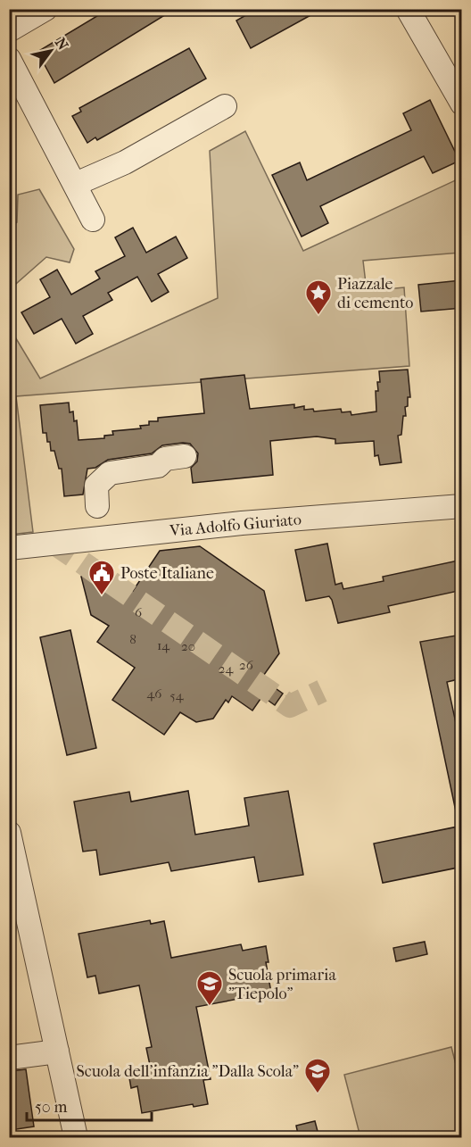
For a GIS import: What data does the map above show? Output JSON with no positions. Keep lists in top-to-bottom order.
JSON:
{
  "streets": {
    "street": ["Via Adolfo Giuriato"]
  },
  "places": {
    "place": ["Piazzale di cemento"],
    "public building": ["Poste Italiane"],
    "school or university": ["Scuola primaria \"Tiepolo\"", "Scuola dell'infanzia \"Dalla Scola\""]
  },
  "house_numbers": [
    "6",
    "8",
    "14",
    "20",
    "26",
    "24",
    "46",
    "54"
  ],
  "scale_bar": "50 m",
  "north": "top right"
}
